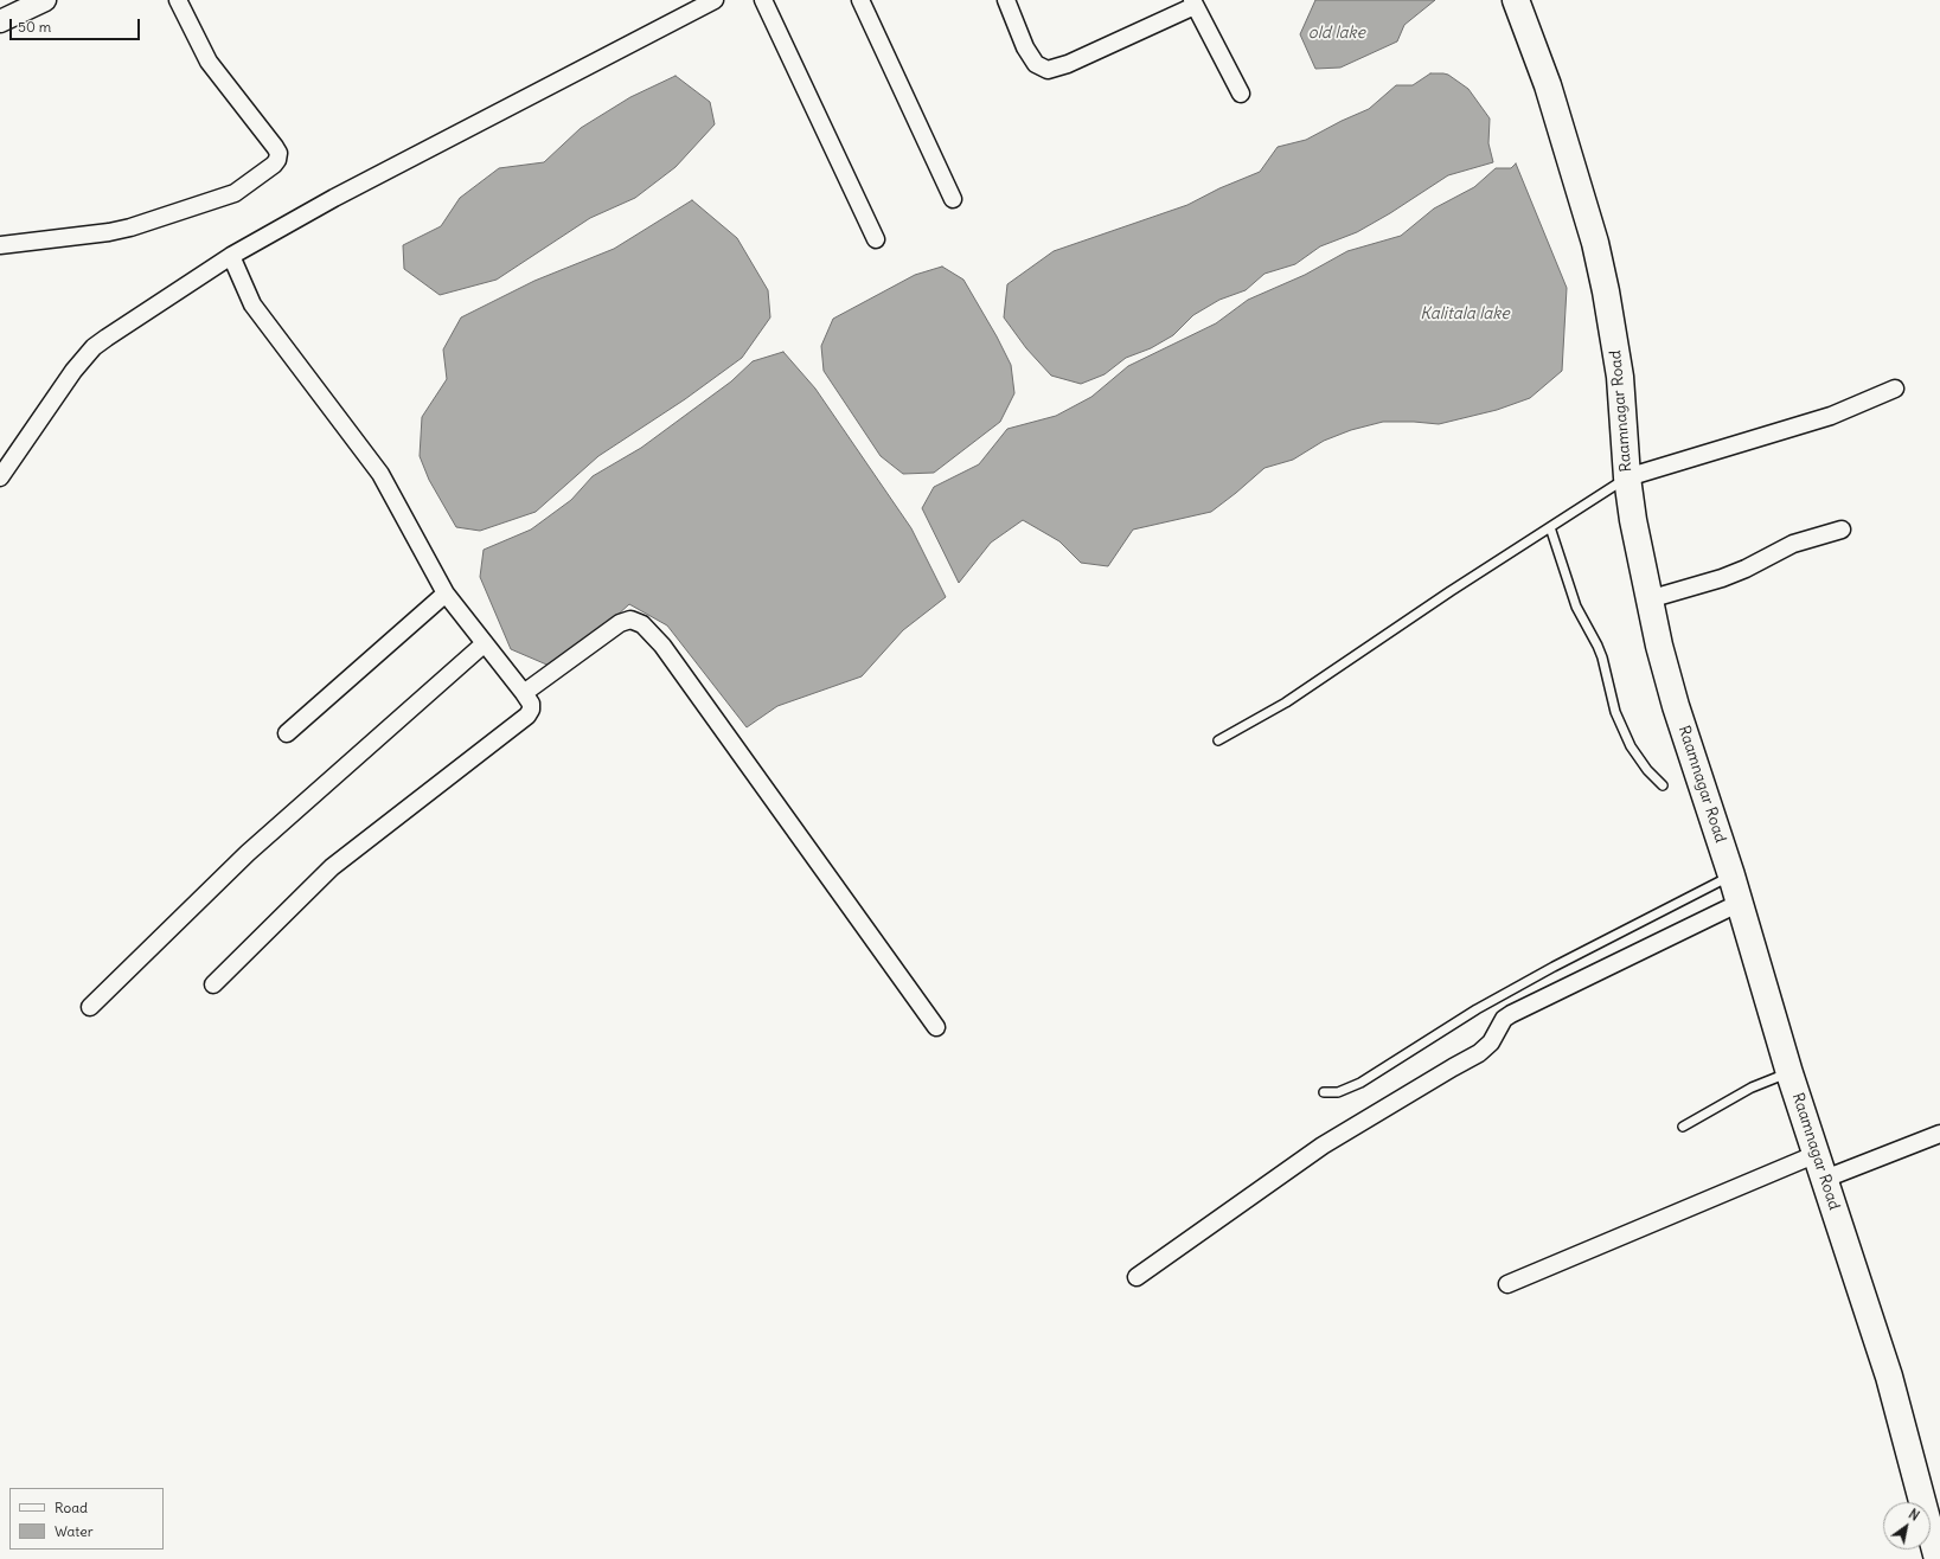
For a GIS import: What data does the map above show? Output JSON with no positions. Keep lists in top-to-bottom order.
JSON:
{
  "streets": {
    "highway": ["Raamnagar Road"]
  },
  "water": ["old lake", "Kalitala lake"],
  "legend": ["Road", "Water"],
  "scale_bar": "50 m",
  "north": "top right"
}
